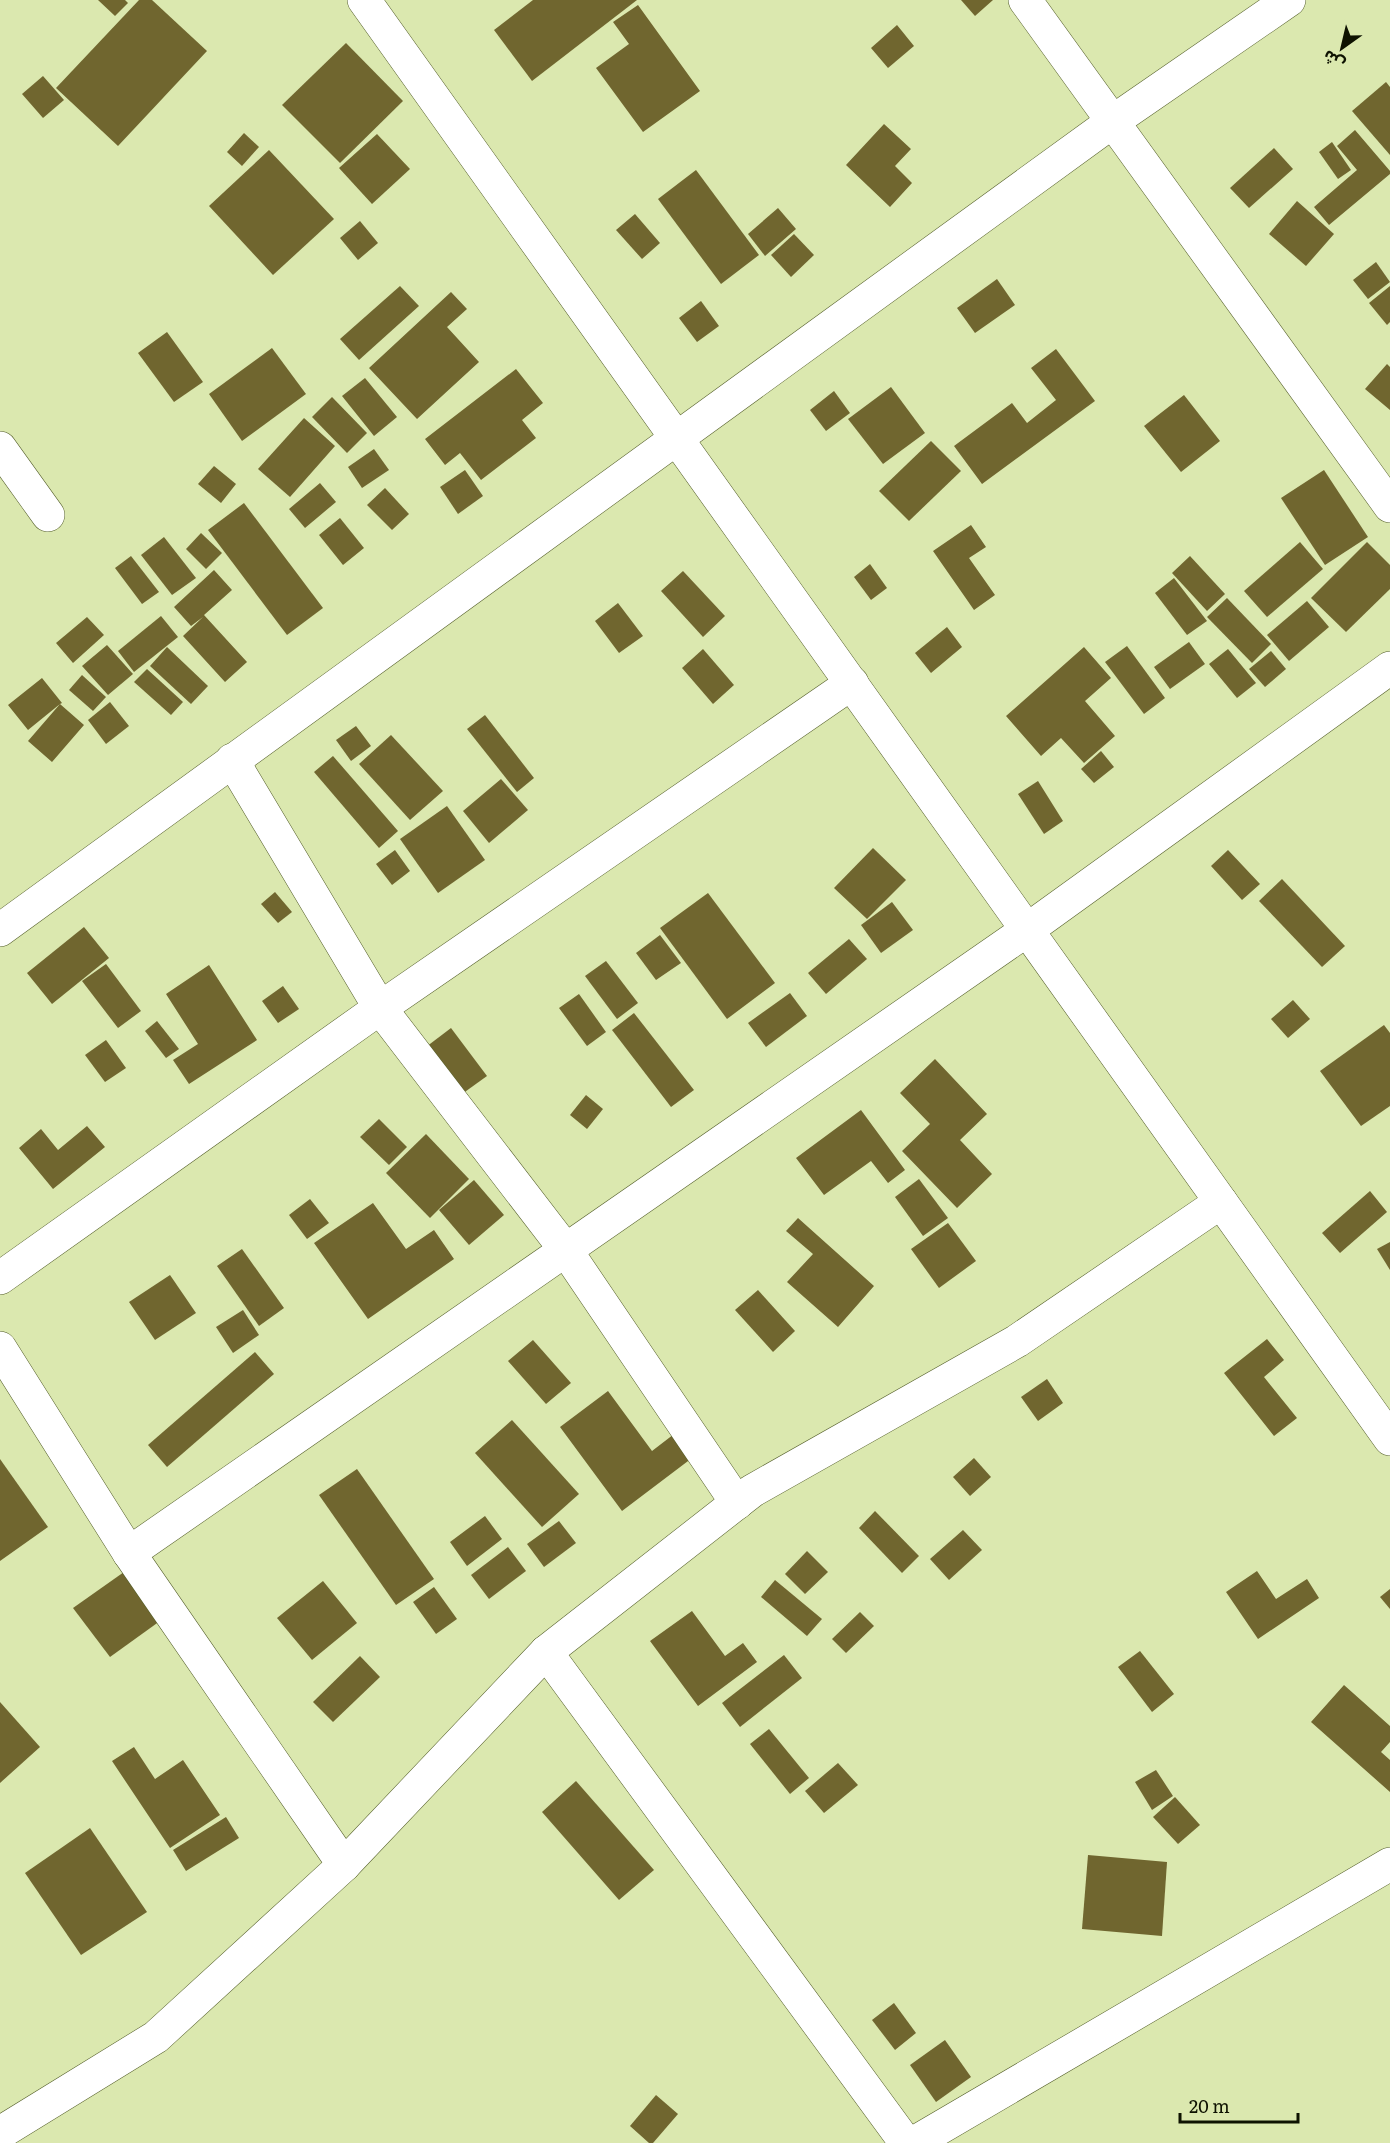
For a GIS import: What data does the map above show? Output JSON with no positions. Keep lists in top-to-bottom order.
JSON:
{
  "scale_bar": "20 m",
  "north": "bottom left"
}
